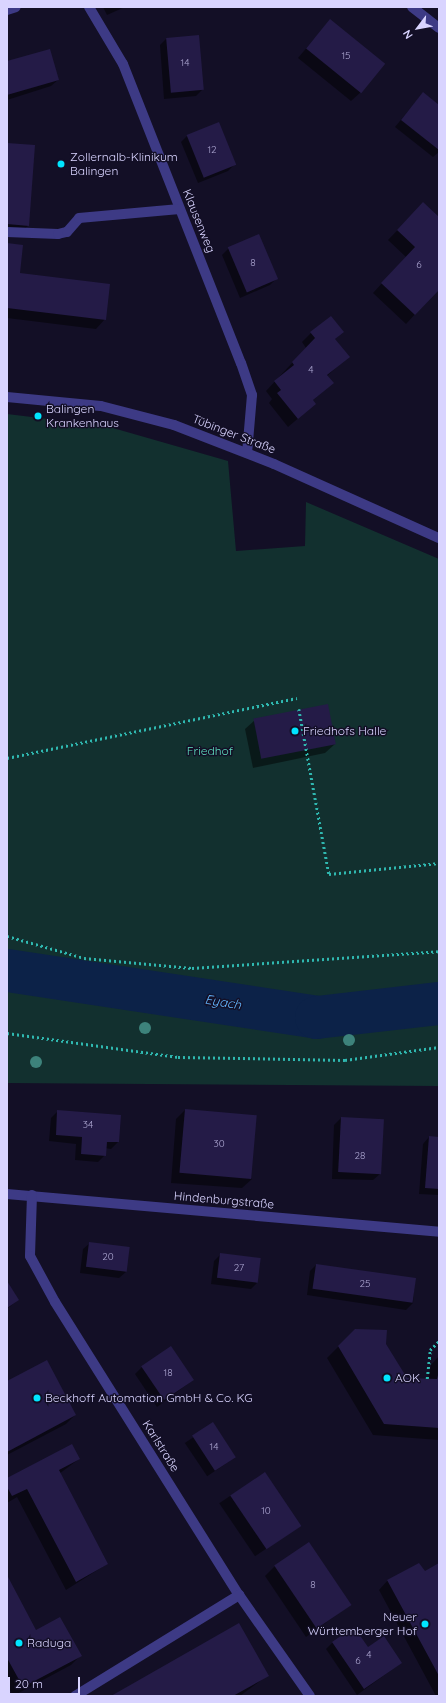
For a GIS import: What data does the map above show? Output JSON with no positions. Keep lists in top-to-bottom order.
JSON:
{
  "streets": {
    "street": [
      "Klausenweg",
      "Tübinger Straße",
      "Hindenburgstraße",
      "Karlstraße"
    ]
  },
  "crossings": [
    ["Klausenweg", "Tübinger Straße"],
    ["Hindenburgstraße", "Karlstraße"]
  ],
  "water": ["Eyach"],
  "parks": ["Friedhof"],
  "places": [
    "Zollernalb-Klinikum Balingen",
    "Balingen Krankenhaus",
    "Friedhofs Halle",
    "AOK",
    "Beckhoff Automation GmbH & Co. KG",
    "Neuer Württemberger Hof",
    "Raduga"
  ],
  "house_numbers": [
    "15",
    "14",
    "12",
    "8",
    "6",
    "4",
    "34",
    "30",
    "28",
    "20",
    "27",
    "25",
    "18",
    "14",
    "10",
    "8",
    "4",
    "6"
  ],
  "scale_bar": "20 m",
  "north": "bottom left"
}
